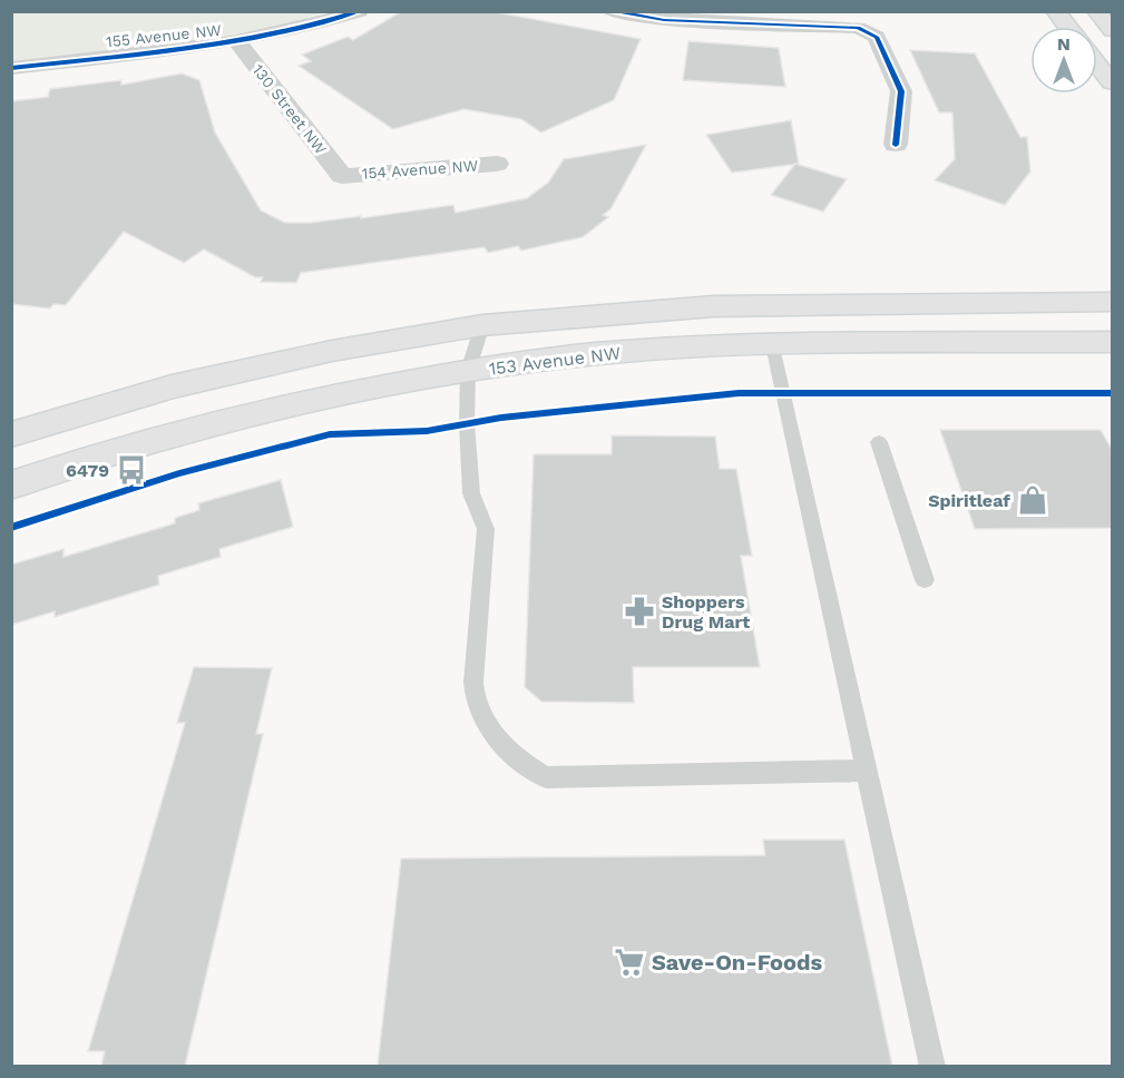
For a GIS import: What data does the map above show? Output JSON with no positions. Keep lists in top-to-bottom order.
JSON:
{
  "streets": {
    "main road": ["153 Avenue NW"],
    "street": ["155 Avenue NW", "130 Street NW", "154 Avenue NW"]
  },
  "crossings": [
    ["155 Avenue NW", "130 Street NW"],
    ["130 Street NW", "154 Avenue NW"]
  ],
  "places": {
    "bus stop": ["6479"],
    "shop": ["Spiritleaf"],
    "pharmacy": ["Shoppers Drug Mart"],
    "supermarket": ["Save-On-Foods"]
  },
  "north": "top"
}
